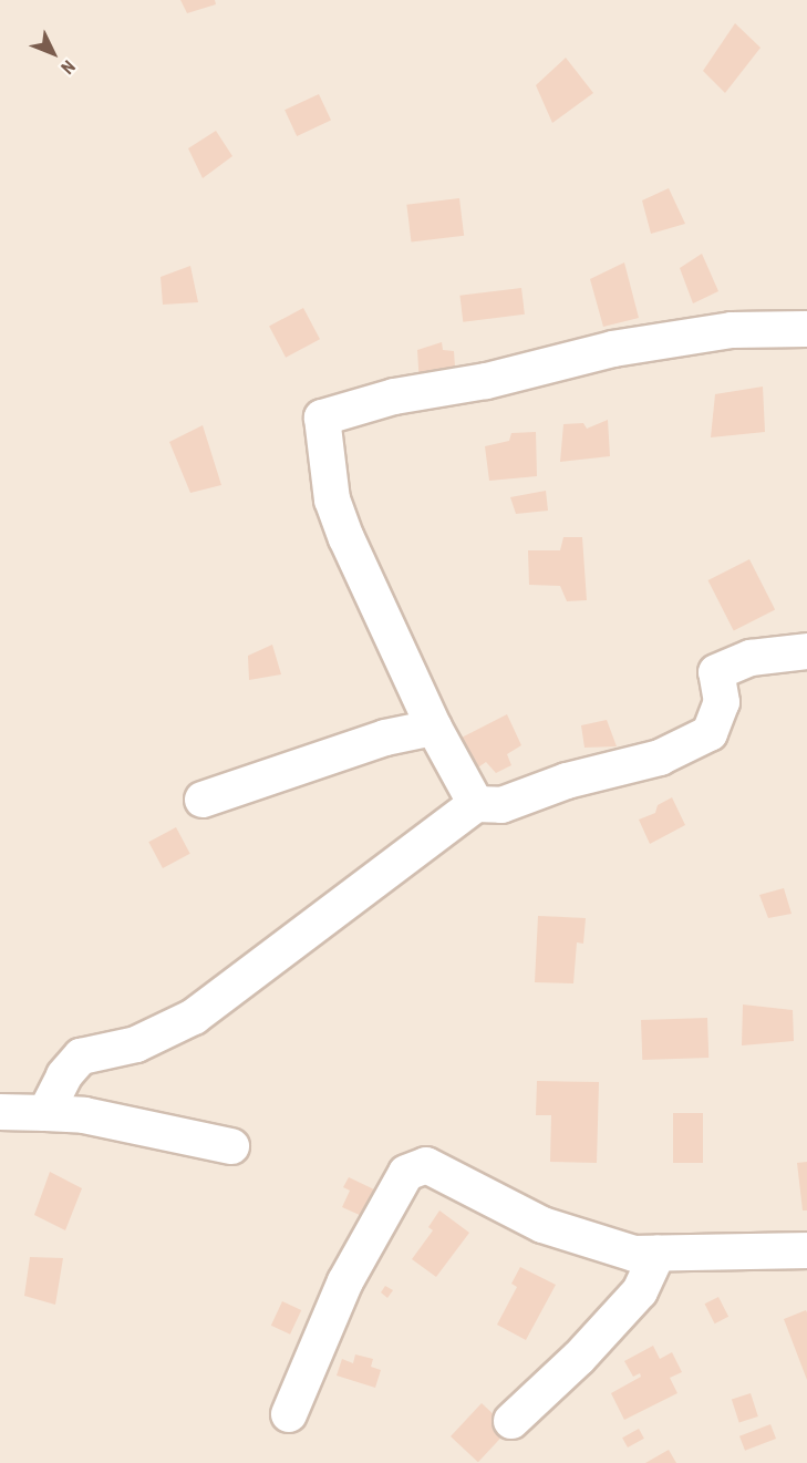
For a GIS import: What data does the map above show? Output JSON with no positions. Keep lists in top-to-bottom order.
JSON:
{
  "north": "bottom right"
}
